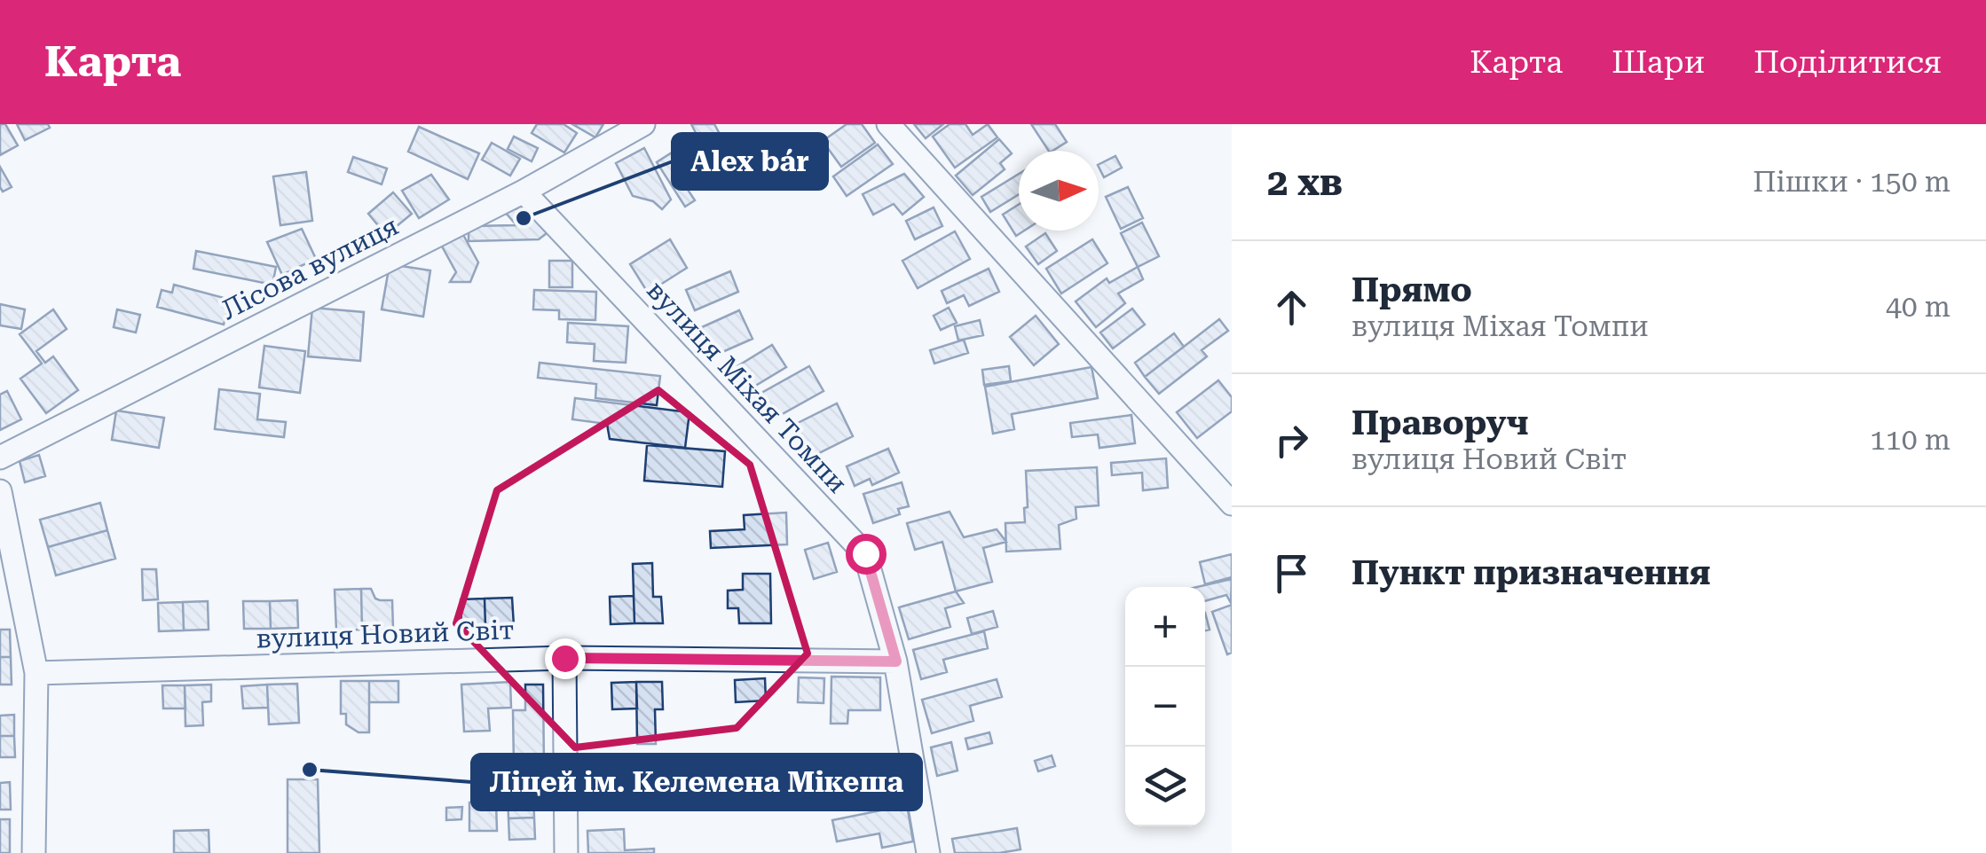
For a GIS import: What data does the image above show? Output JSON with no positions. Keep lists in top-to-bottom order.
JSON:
{
  "streets": {
    "street": ["Лісова вулиця", "вулиця Міхая Томпи", "вулиця Новий Світ"]
  },
  "crossings": [
    ["Лісова вулиця", "вулиця Міхая Томпи"],
    ["вулиця Міхая Томпи", "вулиця Новий Світ"]
  ],
  "places": ["Alex bár", "Ліцей ім. Келемена Мікеша"],
  "north": "right",
  "page": {
    "header": "Карта",
    "nav": ["Карта", "Шари", "Поділитися"],
    "heading": ["2 хв", "Пішки · 150 m"],
    "list": [
      ["Прямо", "вулиця Міхая Томпи", "40 m"],
      ["Праворуч", "вулиця Новий Світ", "110 m"],
      "Пункт призначення"
    ],
    "map_buttons": ["+", "−"]
  }
}
